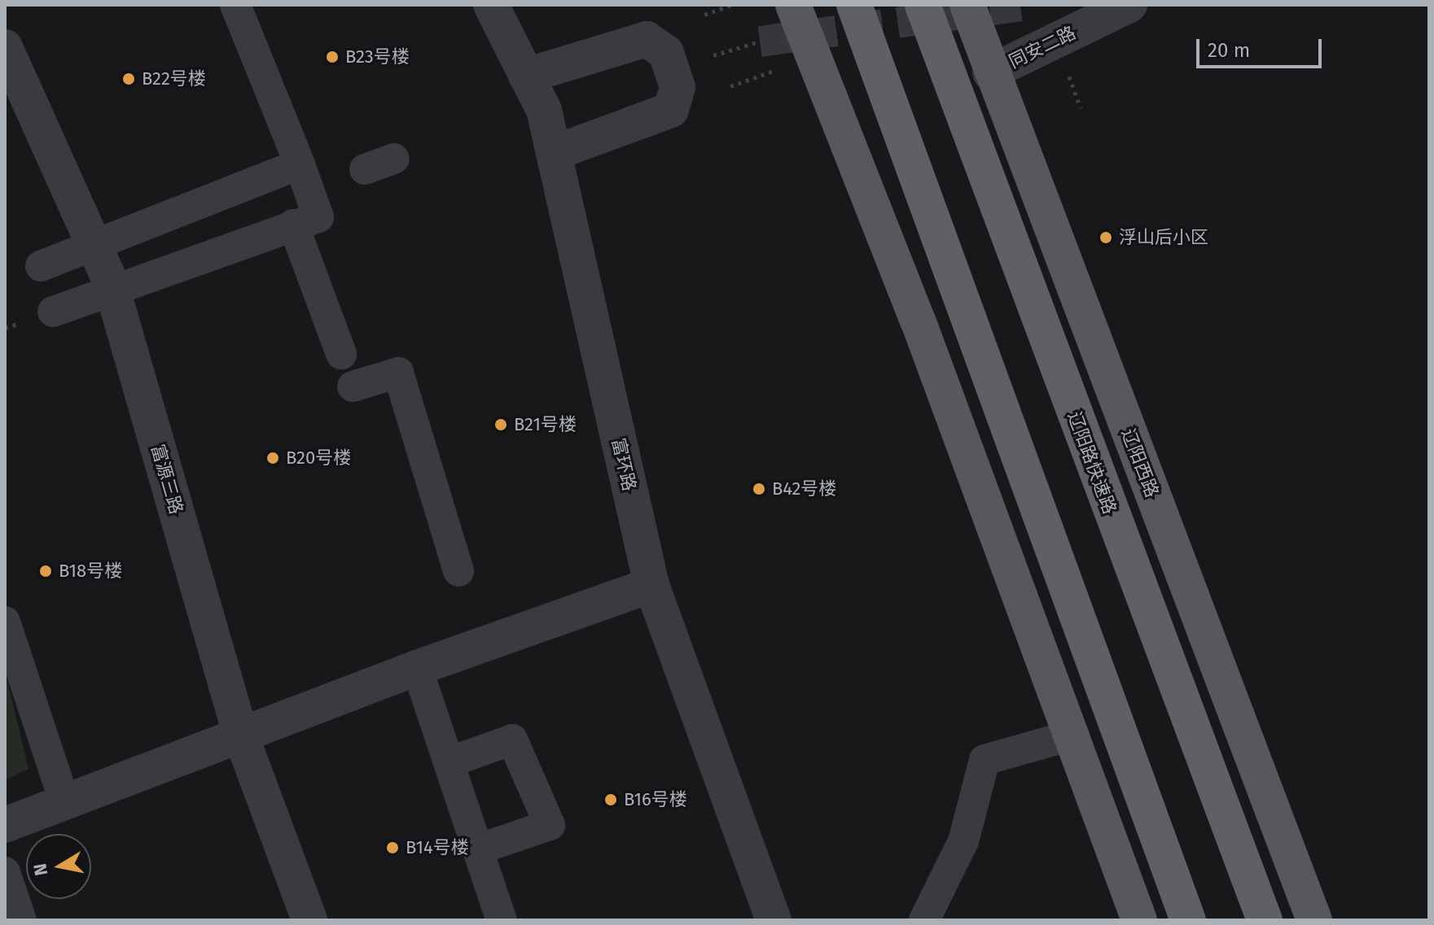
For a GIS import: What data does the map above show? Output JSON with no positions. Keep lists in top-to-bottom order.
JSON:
{
  "streets": {
    "highway": ["辽阳路快速路"],
    "main road": ["辽阳西路"],
    "street": ["同安二路", "富环路", "富源三路"]
  },
  "crossings": [
    ["同安二路", "辽阳西路"]
  ],
  "places": [
    "B23号楼",
    "B22号楼",
    "浮山后小区",
    "B21号楼",
    "B20号楼",
    "B42号楼",
    "B18号楼",
    "B16号楼",
    "B14号楼"
  ],
  "scale_bar": "20 m",
  "north": "left"
}
